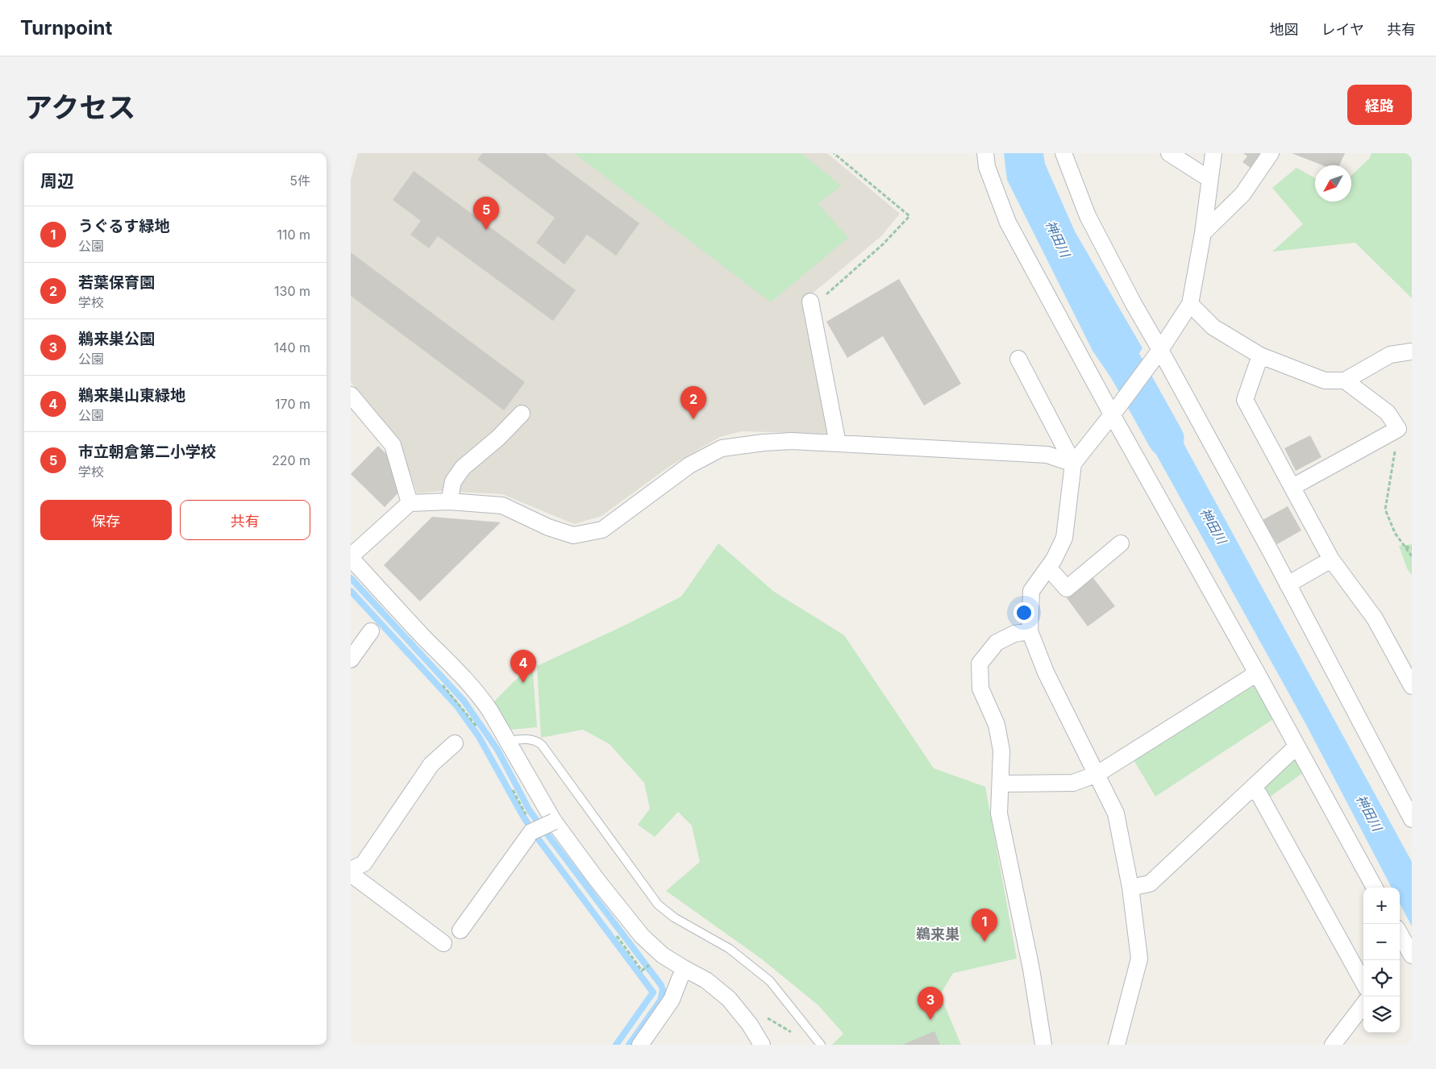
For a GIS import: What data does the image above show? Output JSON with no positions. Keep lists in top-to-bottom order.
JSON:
{
  "districts": ["鵜来巣"],
  "water": ["神田川"],
  "north": "bottom left",
  "page": {
    "header": "Turnpoint",
    "nav": ["地図", "レイヤ", "共有"],
    "title": "アクセス",
    "buttons": [
      "経路",
      ["保存", "共有"]
    ],
    "heading": ["周辺", "5件"],
    "pins": [
      "5",
      "2",
      "4",
      "1",
      "3"
    ],
    "list": [
      {
        "mark": "1",
        "name": "うぐるす緑地",
        "note": "公園",
        "value": "110 m"
      },
      {
        "mark": "2",
        "name": "若葉保育園",
        "note": "学校",
        "value": "130 m"
      },
      {
        "mark": "3",
        "name": "鵜来巣公園",
        "note": "公園",
        "value": "140 m"
      },
      {
        "mark": "4",
        "name": "鵜来巣山東緑地",
        "note": "公園",
        "value": "170 m"
      },
      {
        "mark": "5",
        "name": "市立朝倉第二小学校",
        "note": "学校",
        "value": "220 m"
      }
    ],
    "map_buttons": ["+", "−"]
  }
}
